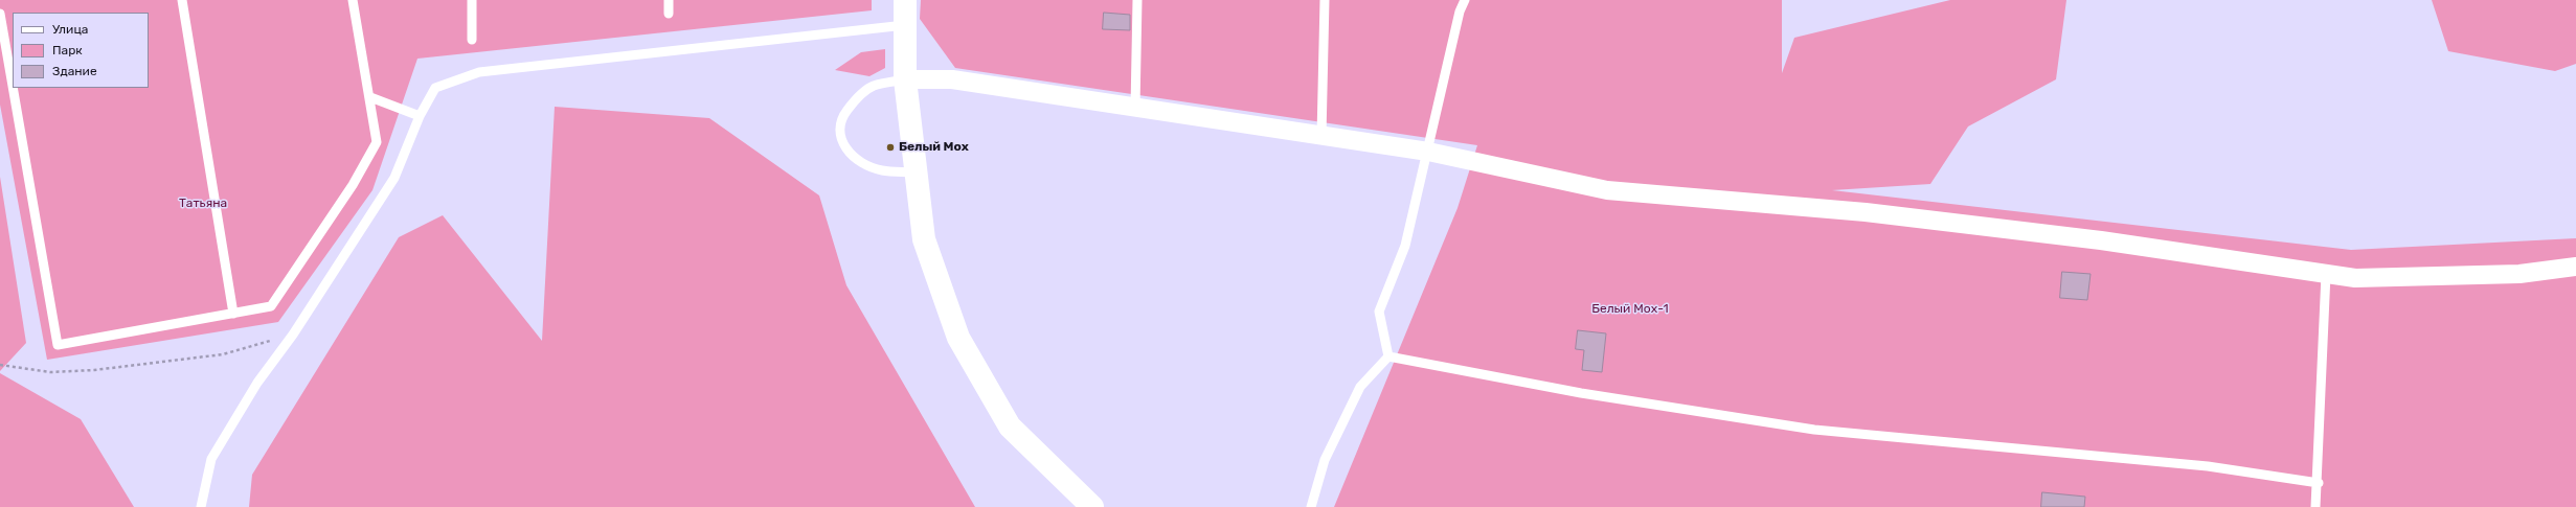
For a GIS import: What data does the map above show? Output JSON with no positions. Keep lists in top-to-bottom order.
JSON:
{
  "parks": ["Татьяна", "Белый Мох-1"],
  "places": ["Белый Мох"],
  "legend": ["Улица", "Парк", "Здание"]
}
